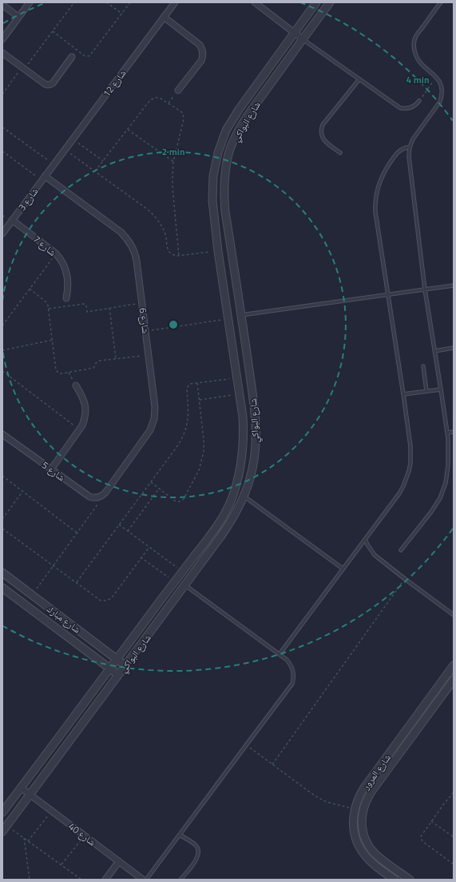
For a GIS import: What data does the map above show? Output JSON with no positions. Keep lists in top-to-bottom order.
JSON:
{
  "streets": {
    "street": [
      "شارع 12",
      "شارع البواكي",
      "شارع 3",
      "شارع 7",
      "شارع 6",
      "شارع 5",
      "شارع مبارك",
      "شارع المرور",
      "شارع 40"
    ]
  },
  "crossings": [
    ["شارع 12", "شارع 3"],
    ["شارع البواكي", "شارع مبارك"],
    ["شارع البواكي", "شارع 40"],
    ["شارع 3", "شارع 7"],
    ["شارع 3", "شارع 6"],
    ["شارع 6", "شارع 5"]
  ],
  "rings": ["4 min", "2 min"]
}
